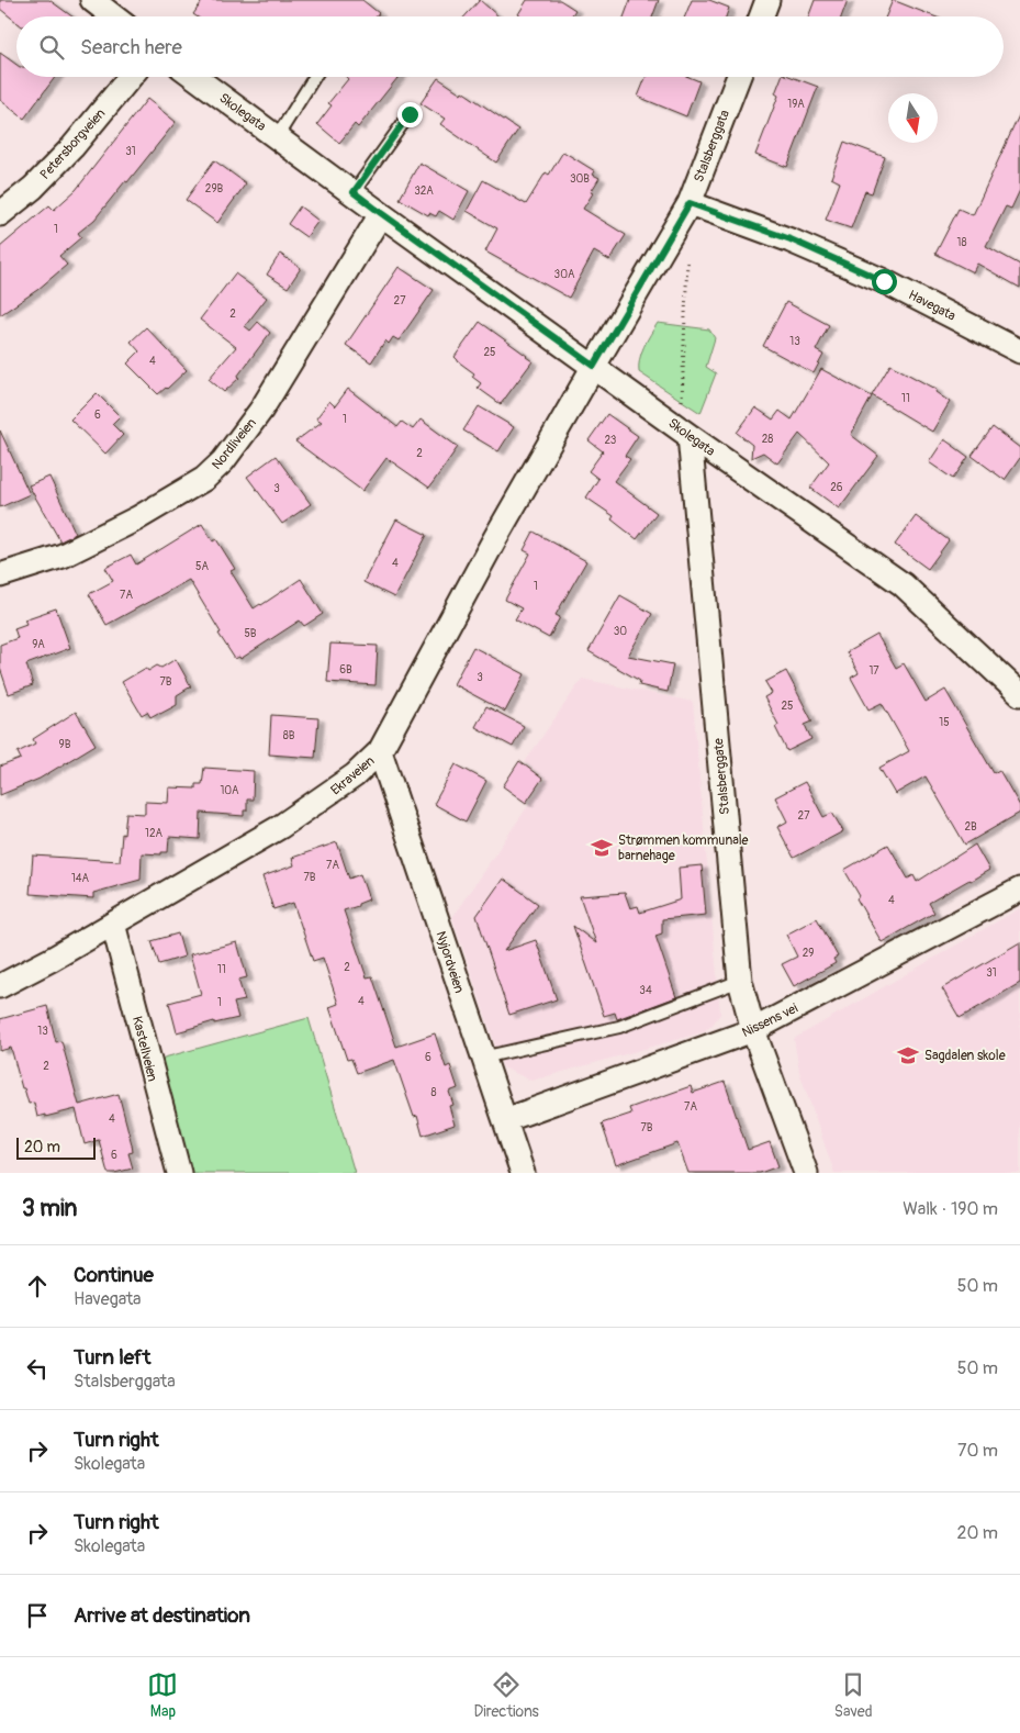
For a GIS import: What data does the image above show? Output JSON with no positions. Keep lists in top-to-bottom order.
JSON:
{
  "streets": {
    "street": [
      "Skolegata",
      "Petersborgveien",
      "Stalsberggata",
      "Havegata",
      "Nordliveien",
      "Ekraveien",
      "Stalsberggate",
      "Nyjordveien",
      "Nissens vei",
      "Kastellveien"
    ]
  },
  "crossings": [
    ["Skolegata", "Stalsberggata"],
    ["Skolegata", "Nordliveien"],
    ["Skolegata", "Ekraveien"],
    ["Skolegata", "Stalsberggate"],
    ["Stalsberggata", "Havegata"],
    ["Stalsberggata", "Ekraveien"],
    ["Ekraveien", "Nyjordveien"],
    ["Ekraveien", "Kastellveien"],
    ["Stalsberggate", "Nissens vei"],
    ["Nyjordveien", "Nissens vei"]
  ],
  "places": {
    "school or university": ["Strømmen kommunale barnehage", "Sagdalen skole"]
  },
  "house_numbers": [
    "19A",
    "31",
    "30B",
    "29B",
    "32A",
    "1",
    "18",
    "30A",
    "27",
    "2",
    "13",
    "25",
    "4",
    "11",
    "6",
    "1",
    "28",
    "23",
    "2",
    "26",
    "3",
    "4",
    "5A",
    "1",
    "7A",
    "30",
    "5B",
    "9A",
    "6B",
    "17",
    "3",
    "7B",
    "25",
    "15",
    "8B",
    "9B",
    "10A",
    "27",
    "2B",
    "12A",
    "7A",
    "7B",
    "14A",
    "4",
    "29",
    "2",
    "11",
    "31",
    "34",
    "4",
    "1",
    "13",
    "6",
    "2",
    "8",
    "7A",
    "4",
    "7B",
    "6"
  ],
  "scale_bar": "20 m",
  "north": "bottom",
  "page": {
    "search": "Search here",
    "scale": "20 m",
    "heading": ["3 min", "Walk · 190 m"],
    "list": [
      ["Continue", "Havegata", "50 m"],
      ["Turn left", "Stalsberggata", "50 m"],
      ["Turn right", "Skolegata", "70 m"],
      ["Turn right", "Skolegata", "20 m"],
      "Arrive at destination"
    ],
    "nav": ["Map", "Directions", "Saved"]
  }
}
